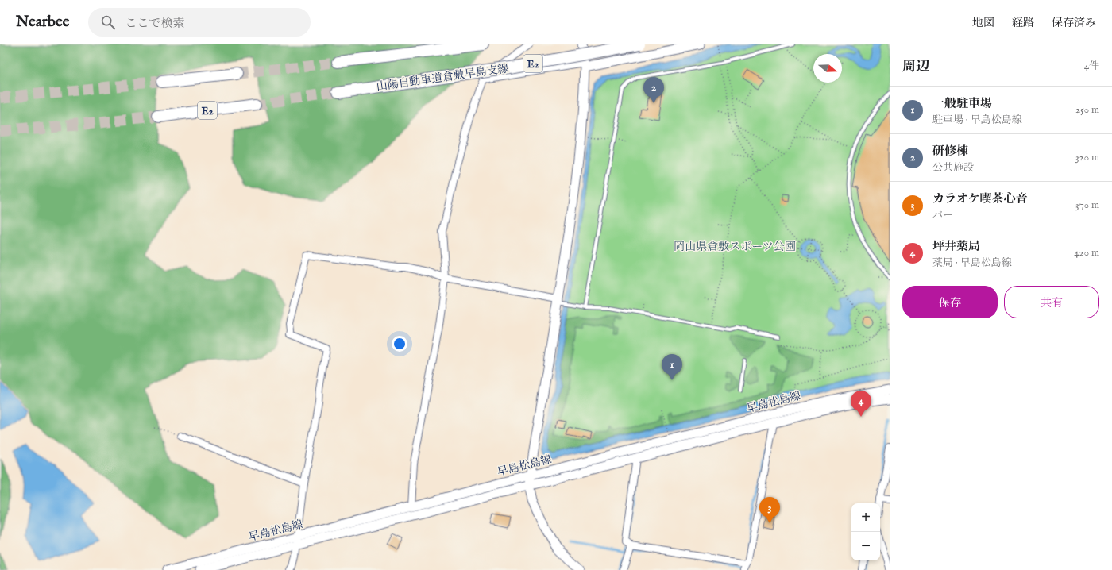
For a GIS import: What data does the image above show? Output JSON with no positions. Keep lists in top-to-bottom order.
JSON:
{
  "streets": {
    "highway": ["E2", "山陽自動車道倉敷早島支線"],
    "main road": ["早島松島線"]
  },
  "parks": ["岡山県倉敷スポーツ公園"],
  "north": "right",
  "page": {
    "header": "Nearbee",
    "search": "ここで検索",
    "nav": ["地図", "経路", "保存済み"],
    "heading": ["周辺", "4件"],
    "pins": [
      "2",
      "1",
      "4",
      "3"
    ],
    "list": [
      {
        "mark": "1",
        "name": "一般駐車場",
        "note": "駐車場 · 早島松島線",
        "value": "250 m"
      },
      {
        "mark": "2",
        "name": "研修棟",
        "note": "公共施設",
        "value": "320 m"
      },
      {
        "mark": "3",
        "name": "カラオケ喫茶心音",
        "note": "バー",
        "value": "370 m"
      },
      {
        "mark": "4",
        "name": "坪井薬局",
        "note": "薬局 · 早島松島線",
        "value": "420 m"
      }
    ],
    "buttons": ["保存", "共有"],
    "map_buttons": ["+", "−"]
  }
}
